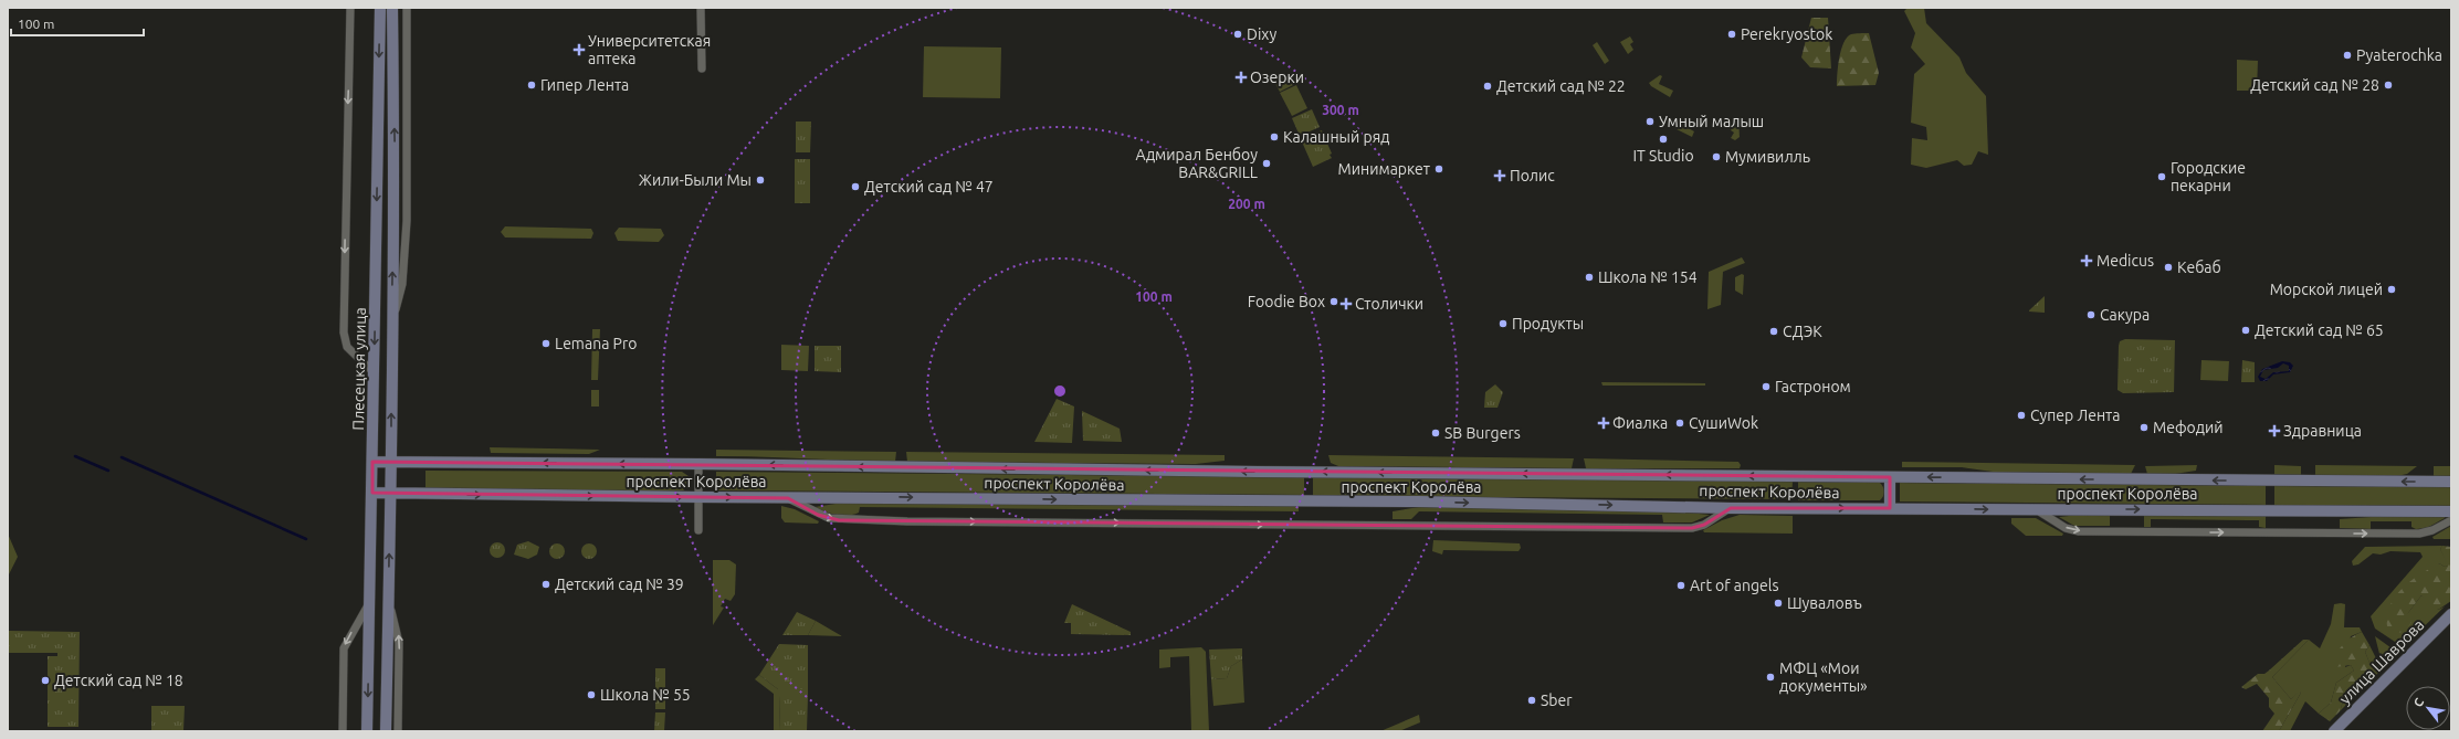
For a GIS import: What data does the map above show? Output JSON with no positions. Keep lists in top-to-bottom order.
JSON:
{
  "streets": {
    "street": ["Плесецкая улица", "проспект Королёва", "улица Шаврова"]
  },
  "crossings": [
    ["Плесецкая улица", "проспект Королёва"]
  ],
  "places": {
    "other": [
      "Dixy",
      "Perekryostok",
      "Pyaterochka",
      "Гипер Лента",
      "Детский сад № 28",
      "Детский сад № 22",
      "Умный малыш",
      "Калашный ряд",
      "IT Studio",
      "Мумивилль",
      "Адмирал Бенбоу BAR&GRILL",
      "Минимаркет",
      "Городские пекарни",
      "Жили-Были Мы",
      "Детский сад № 47",
      "Кебаб",
      "Школа № 154",
      "Морской лицей",
      "Foodie Box",
      "Сакура",
      "Продукты",
      "Детский сад № 65",
      "СДЭК",
      "Lemana Pro",
      "Гастроном",
      "Супер Лента",
      "СушиWok",
      "Мефодий",
      "SB Burgers",
      "Детский сад № 39",
      "Art of angels",
      "Шуваловъ",
      "МФЦ «Мои документы»",
      "Детский сад № 18",
      "Школа № 55",
      "Sber"
    ],
    "health": [
      "Университетская аптека",
      "Озерки",
      "Полис",
      "Medicus",
      "Столички",
      "Фиалка",
      "Здравница"
    ]
  },
  "scale_bar": "100 m",
  "north": "top left",
  "rings": ["300 m", "200 m", "100 m"]
}
